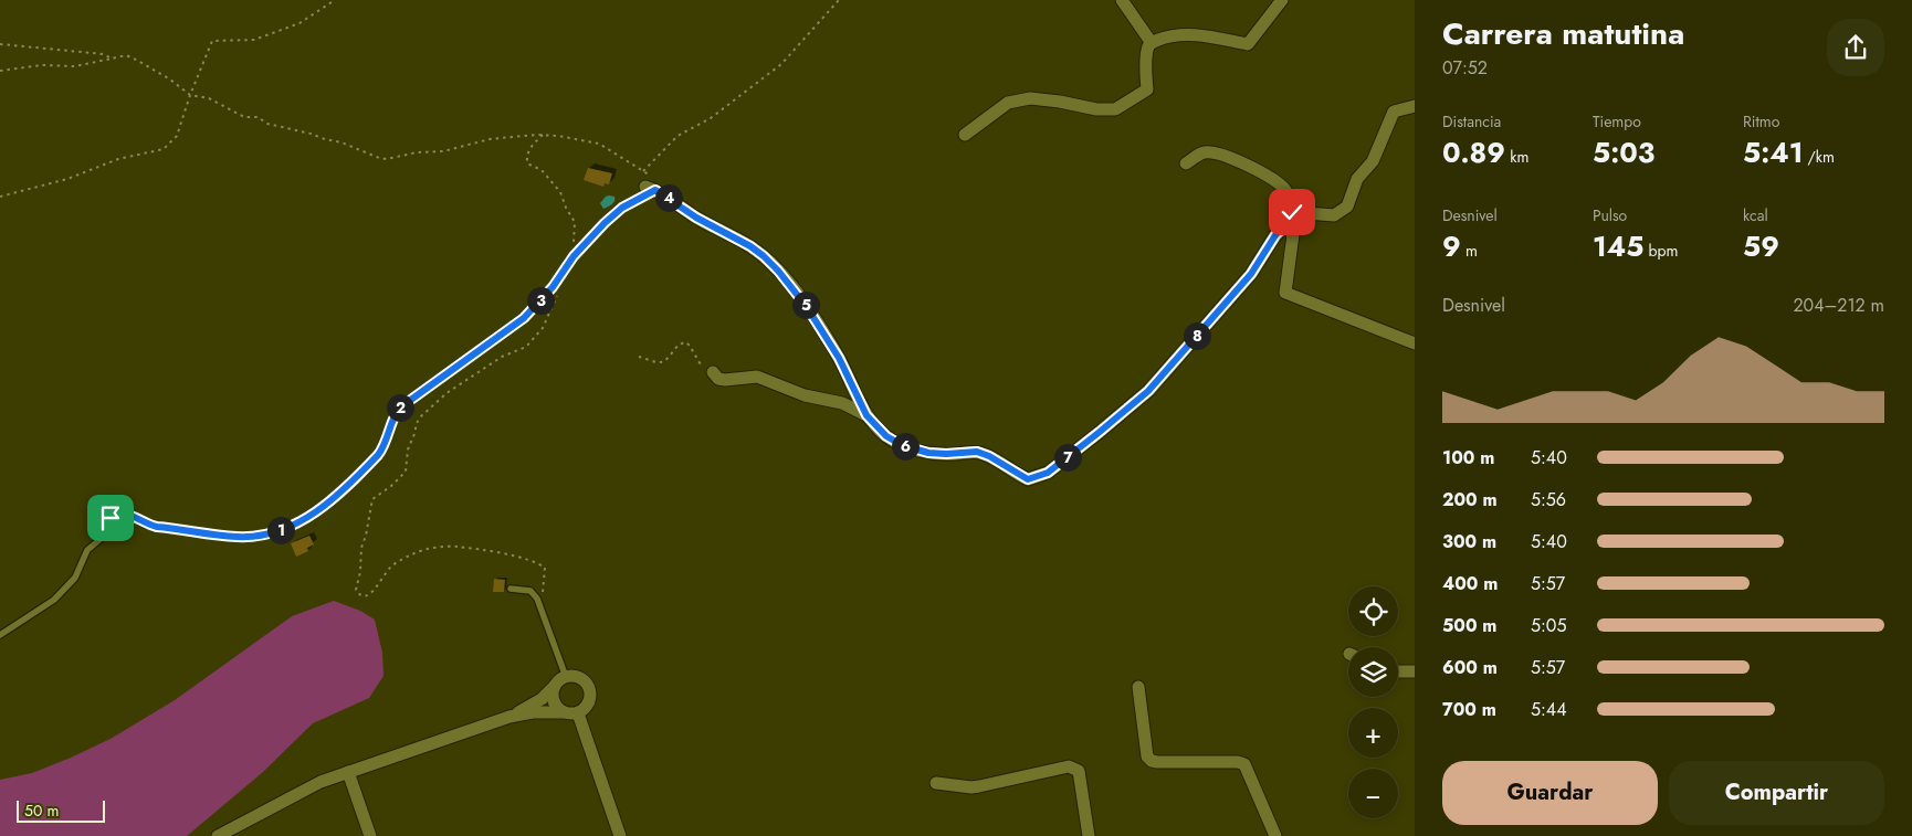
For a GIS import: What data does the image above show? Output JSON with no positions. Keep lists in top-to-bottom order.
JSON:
{
  "scale_bar": "50 m",
  "page": {
    "heading": ["Carrera matutina", "07:52"],
    "stats": [
      ["Distancia", "0.89 km"],
      ["Tiempo", "5:03"],
      ["Ritmo", "5:41 /km"],
      ["Desnivel", "9 m"],
      ["Pulso", "145 bpm"],
      ["kcal", "59"]
    ],
    "pins": [
      "4",
      "3",
      "5",
      "8",
      "2",
      "6",
      "7",
      "1"
    ],
    "chart": ["Desnivel", "204–212 m"],
    "list": [
      {
        "name": "100 m",
        "note": "5:40"
      },
      {
        "name": "200 m",
        "note": "5:56"
      },
      {
        "name": "300 m",
        "note": "5:40"
      },
      {
        "name": "400 m",
        "note": "5:57"
      },
      {
        "name": "500 m",
        "note": "5:05"
      },
      {
        "name": "600 m",
        "note": "5:57"
      },
      {
        "name": "700 m",
        "note": "5:44"
      }
    ],
    "map_buttons": ["+", "−"],
    "buttons": ["Guardar", "Compartir"],
    "scale": "50 m"
  }
}
